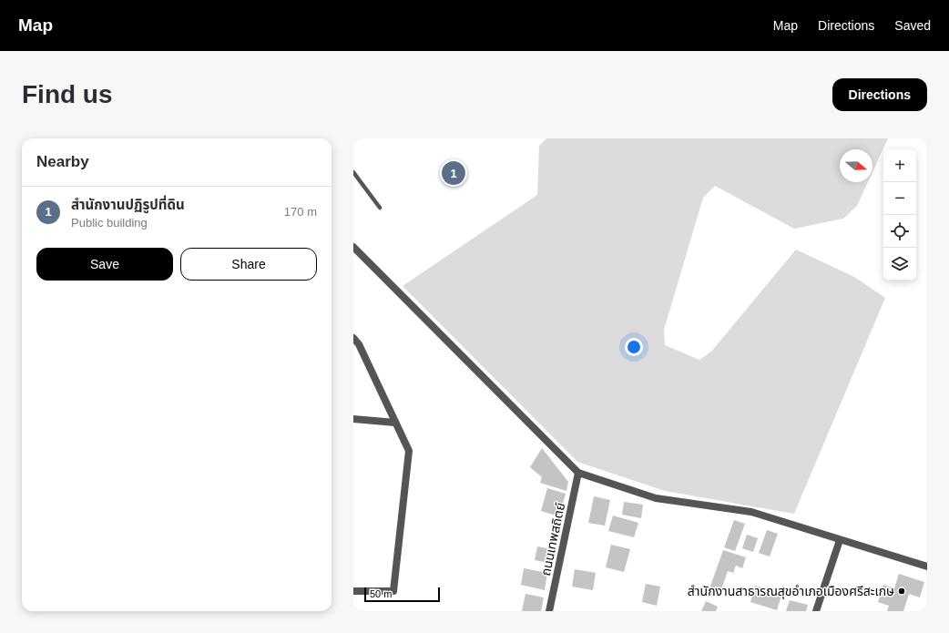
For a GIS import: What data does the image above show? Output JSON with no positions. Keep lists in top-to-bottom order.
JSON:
{
  "streets": {
    "street": ["ถนนเทพสถิตย์"]
  },
  "places": ["สำนักงานสาธารณสุขอำเภอเมืองศรีสะเกษ"],
  "scale_bar": "50 m",
  "north": "right",
  "page": {
    "header": "Map",
    "nav": ["Map", "Directions", "Saved"],
    "buttons": [
      "Directions",
      ["Save", "Share"]
    ],
    "title": "Find us",
    "heading": "Nearby",
    "map_buttons": ["+", "−"],
    "pins": "1",
    "list": [
      {
        "mark": "1",
        "name": "สำนักงานปฏิรูปที่ดิน",
        "note": "Public building",
        "value": "170 m"
      }
    ],
    "scale": "50 m"
  }
}
